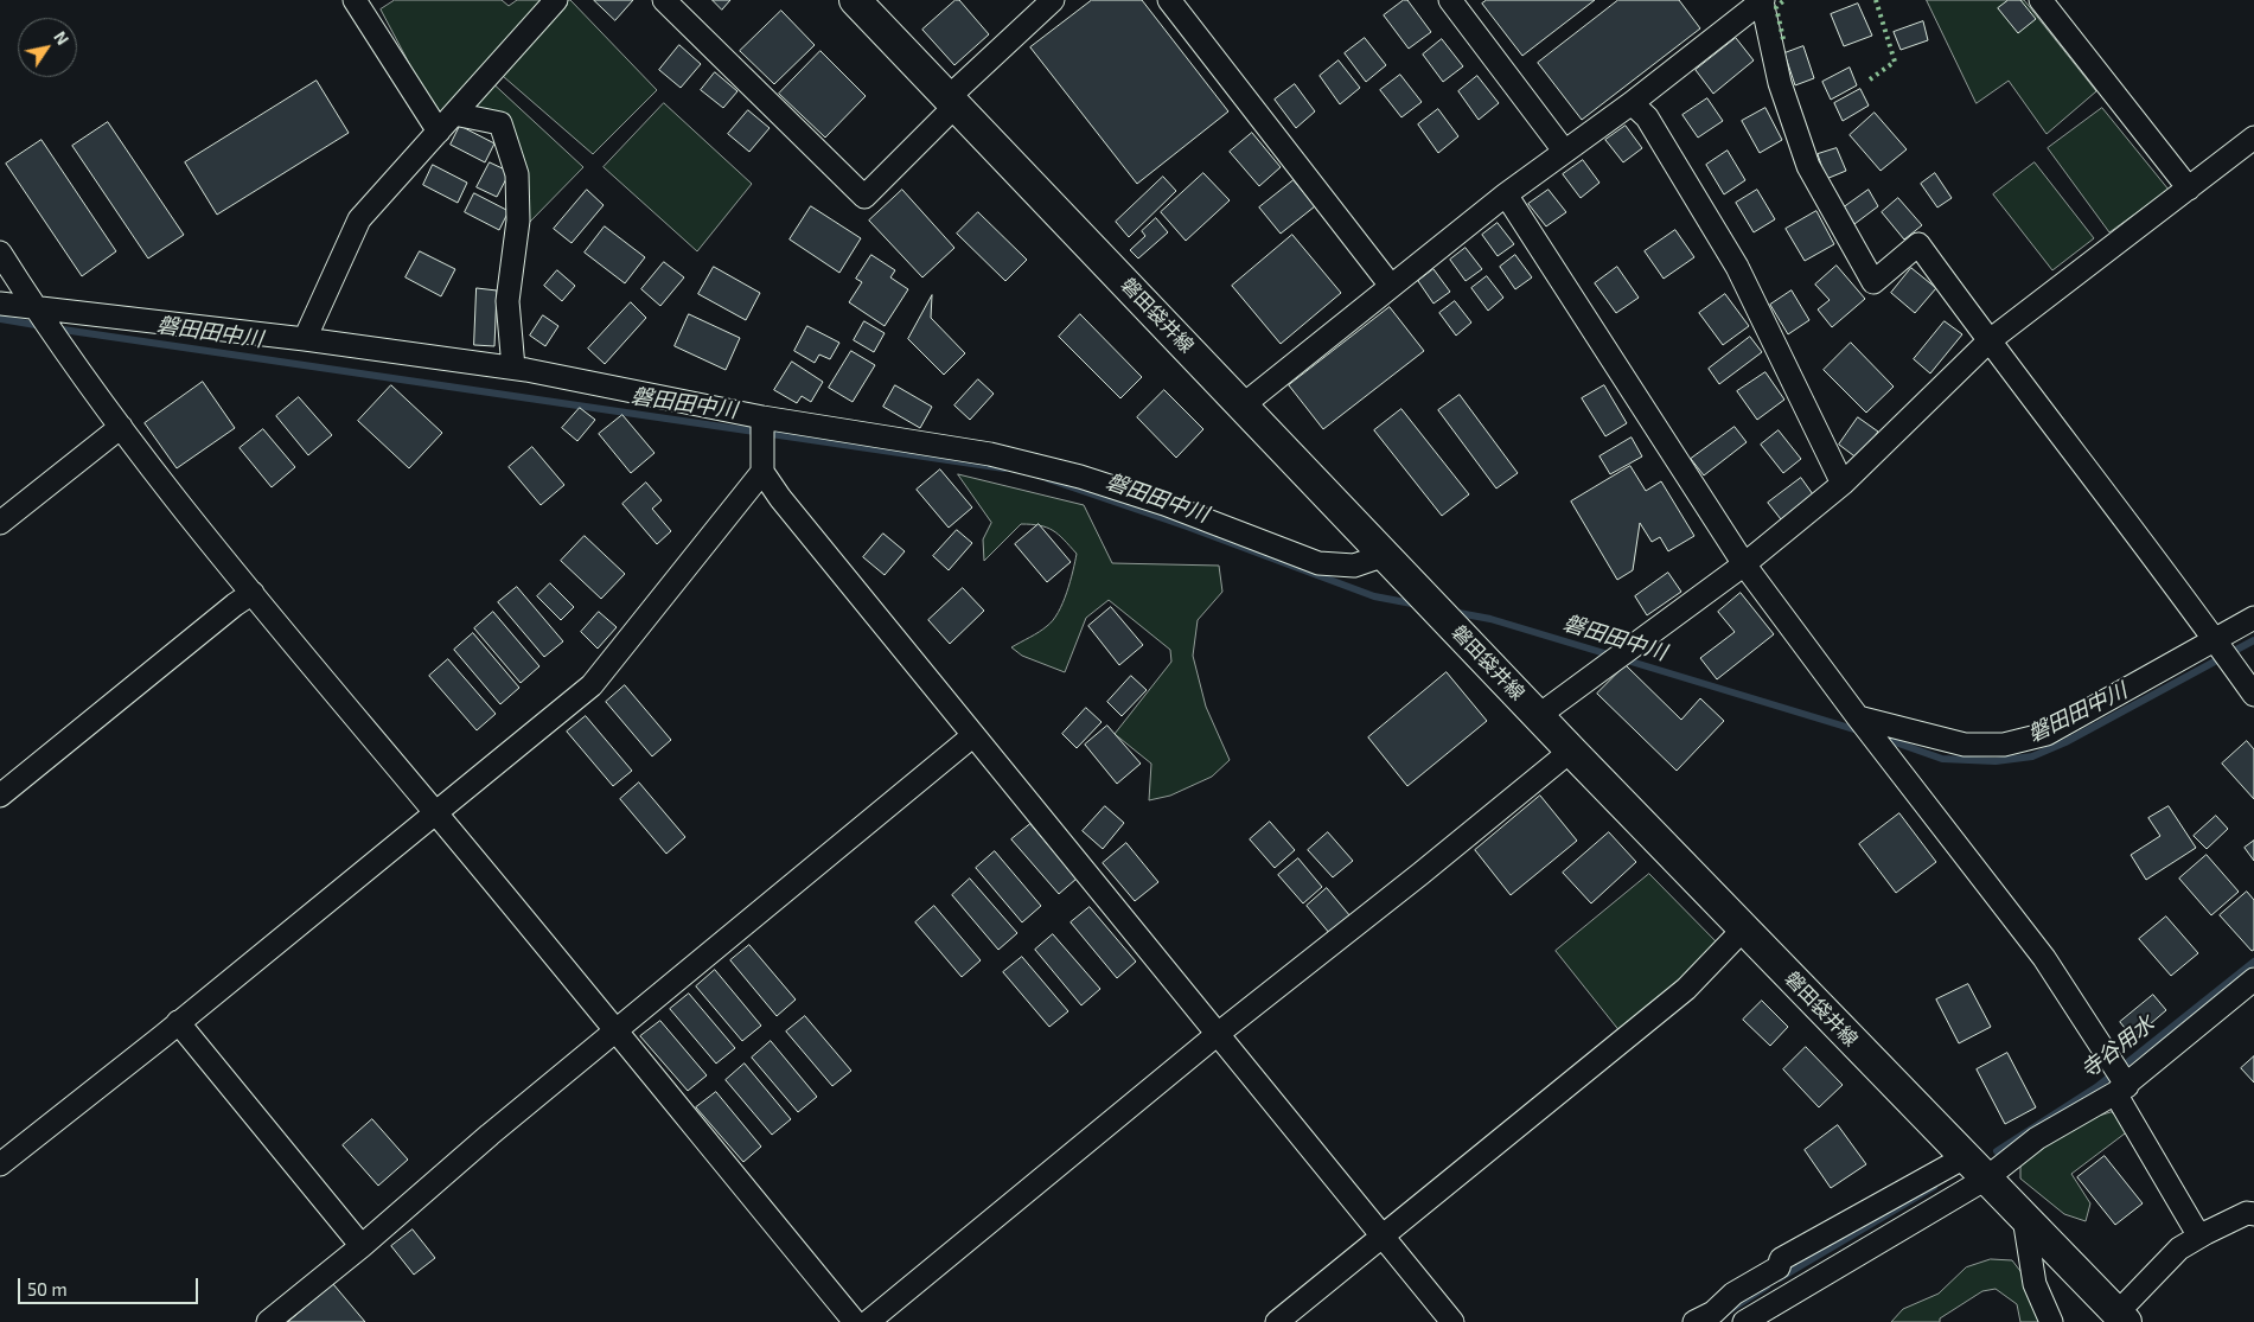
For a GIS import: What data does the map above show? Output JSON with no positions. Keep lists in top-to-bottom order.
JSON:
{
  "streets": {
    "main road": ["磐田袋井線"]
  },
  "water": ["磐田田中川", "寺谷用水"],
  "scale_bar": "50 m",
  "north": "top right"
}
